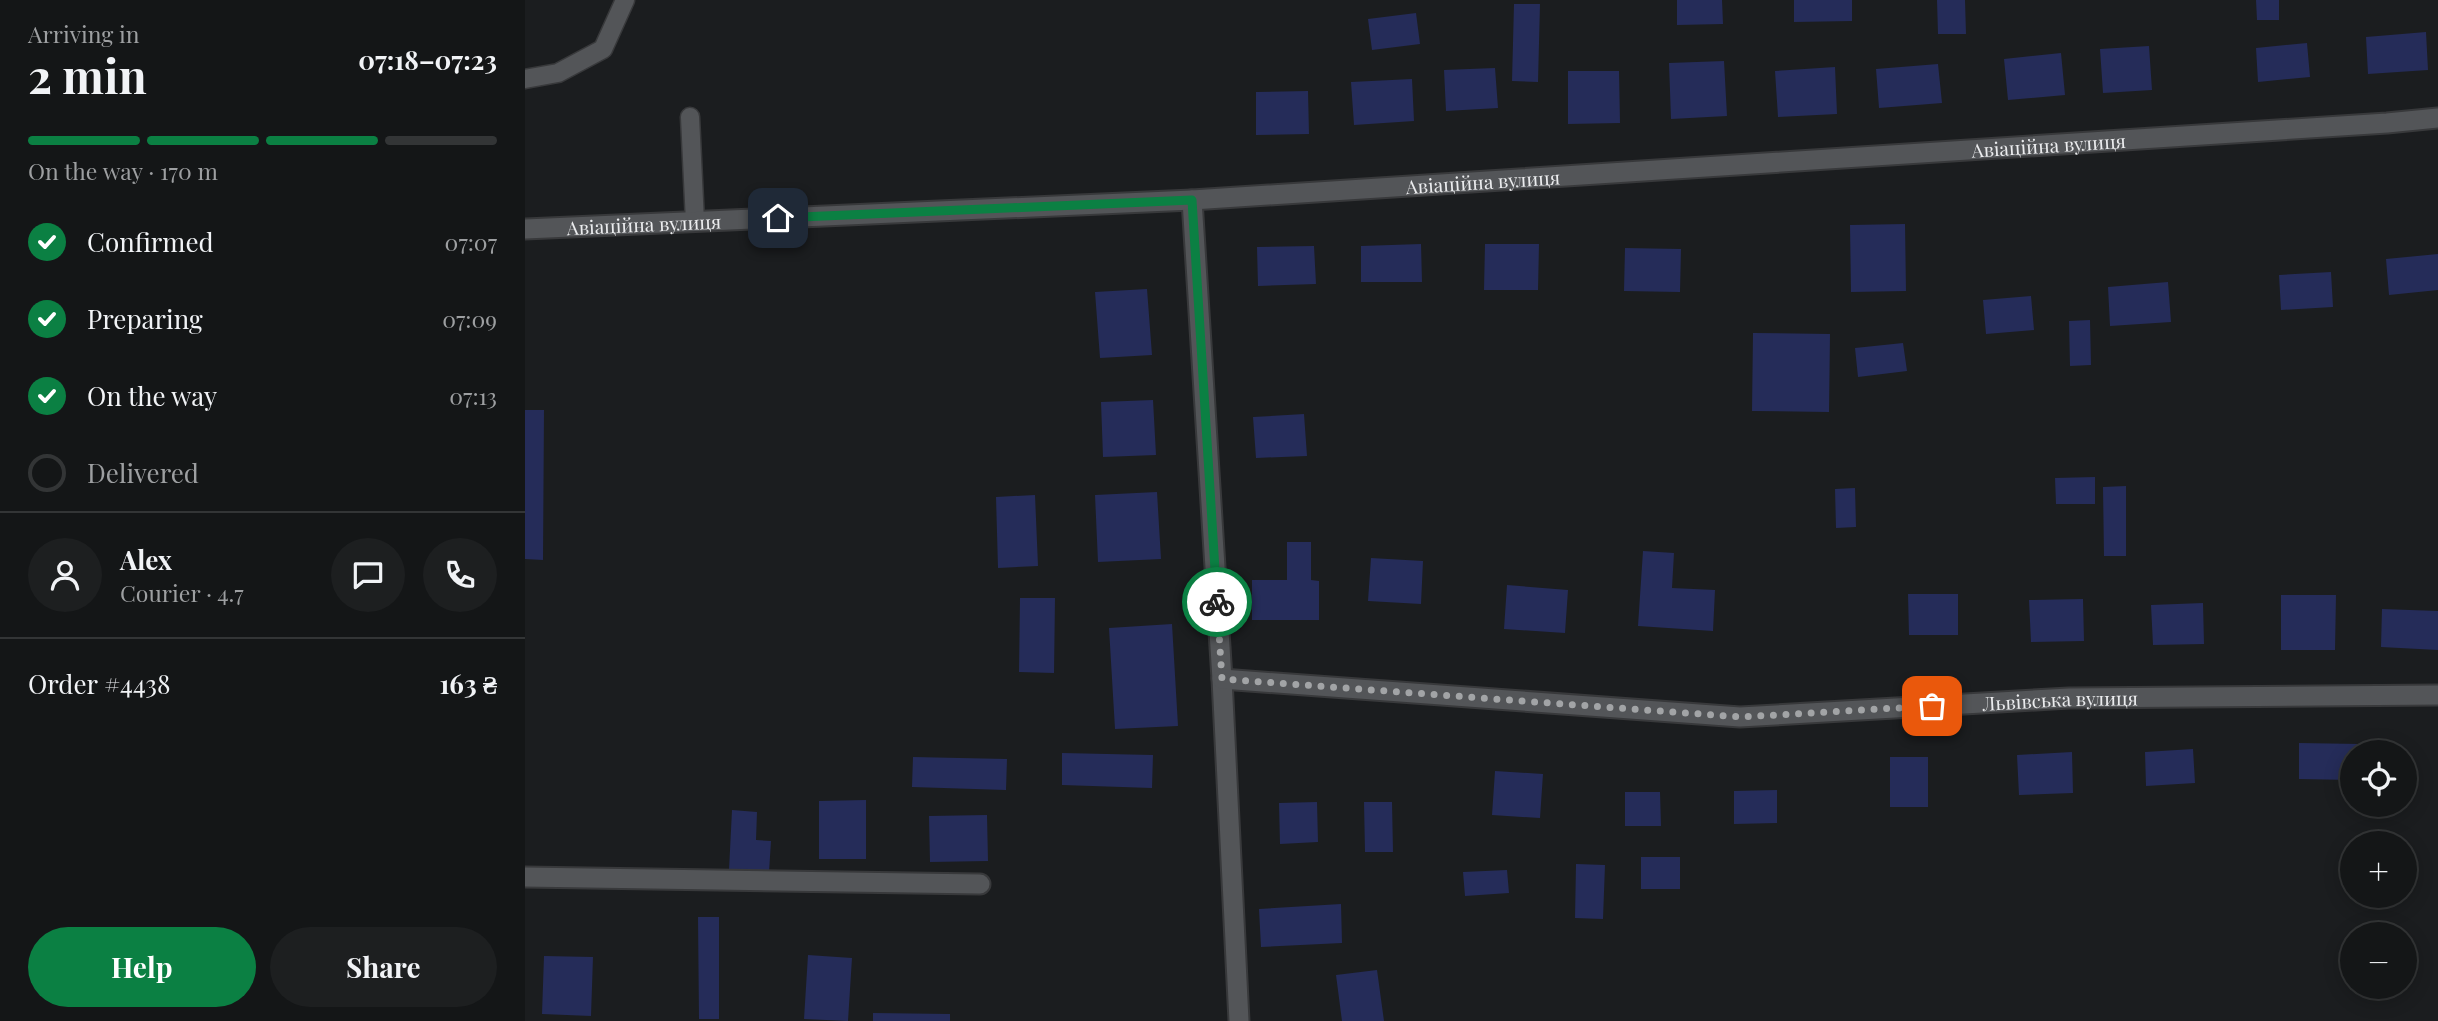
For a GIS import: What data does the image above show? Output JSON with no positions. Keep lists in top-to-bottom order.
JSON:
{
  "streets": {
    "street": ["Авіаційна вулиця", "Львівська вулиця"]
  },
  "page": {
    "heading": ["2 min", "Arriving in", "07:18–07:23"],
    "panel": [
      "Alex",
      "Courier · 4.7",
      "Order #4438",
      "163 ₴"
    ],
    "bar": "On the way · 170 m",
    "list": [
      ["Confirmed", "07:07"],
      ["Preparing", "07:09"],
      ["On the way", "07:13"],
      "Delivered"
    ],
    "map_buttons": ["+", "−"],
    "buttons": ["Help", "Share"]
  }
}
